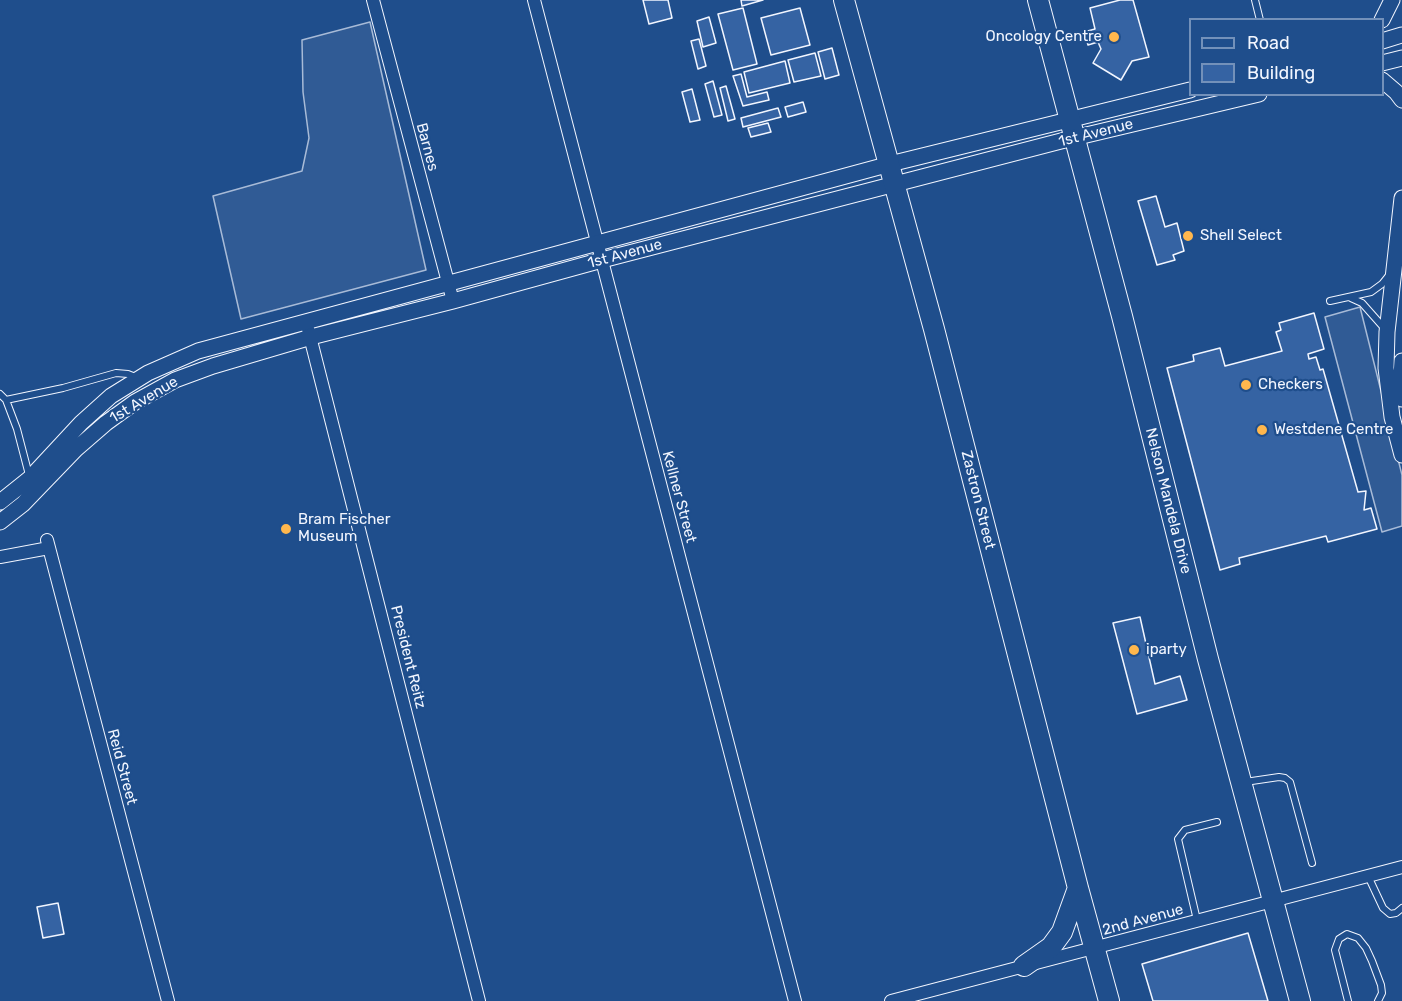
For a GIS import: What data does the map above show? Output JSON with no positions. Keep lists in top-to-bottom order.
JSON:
{
  "streets": {
    "highway": ["Zastron Street", "Nelson Mandela Drive"],
    "street": [
      "1st Avenue",
      "Barnes",
      "Kellner Street",
      "President Reitz",
      "Reid Street",
      "2nd Avenue"
    ]
  },
  "crossings": [
    ["1st Avenue", "Barnes"],
    ["1st Avenue", "Kellner Street"],
    ["1st Avenue", "Zastron Street"],
    ["1st Avenue", "Nelson Mandela Drive"],
    ["1st Avenue", "President Reitz"],
    ["Zastron Street", "2nd Avenue"],
    ["Nelson Mandela Drive", "2nd Avenue"]
  ],
  "places": [
    "Oncology Centre",
    "Shell Select",
    "Checkers",
    "Westdene Centre",
    "Bram Fischer Museum",
    "iparty"
  ],
  "legend": ["Road", "Building"]
}
